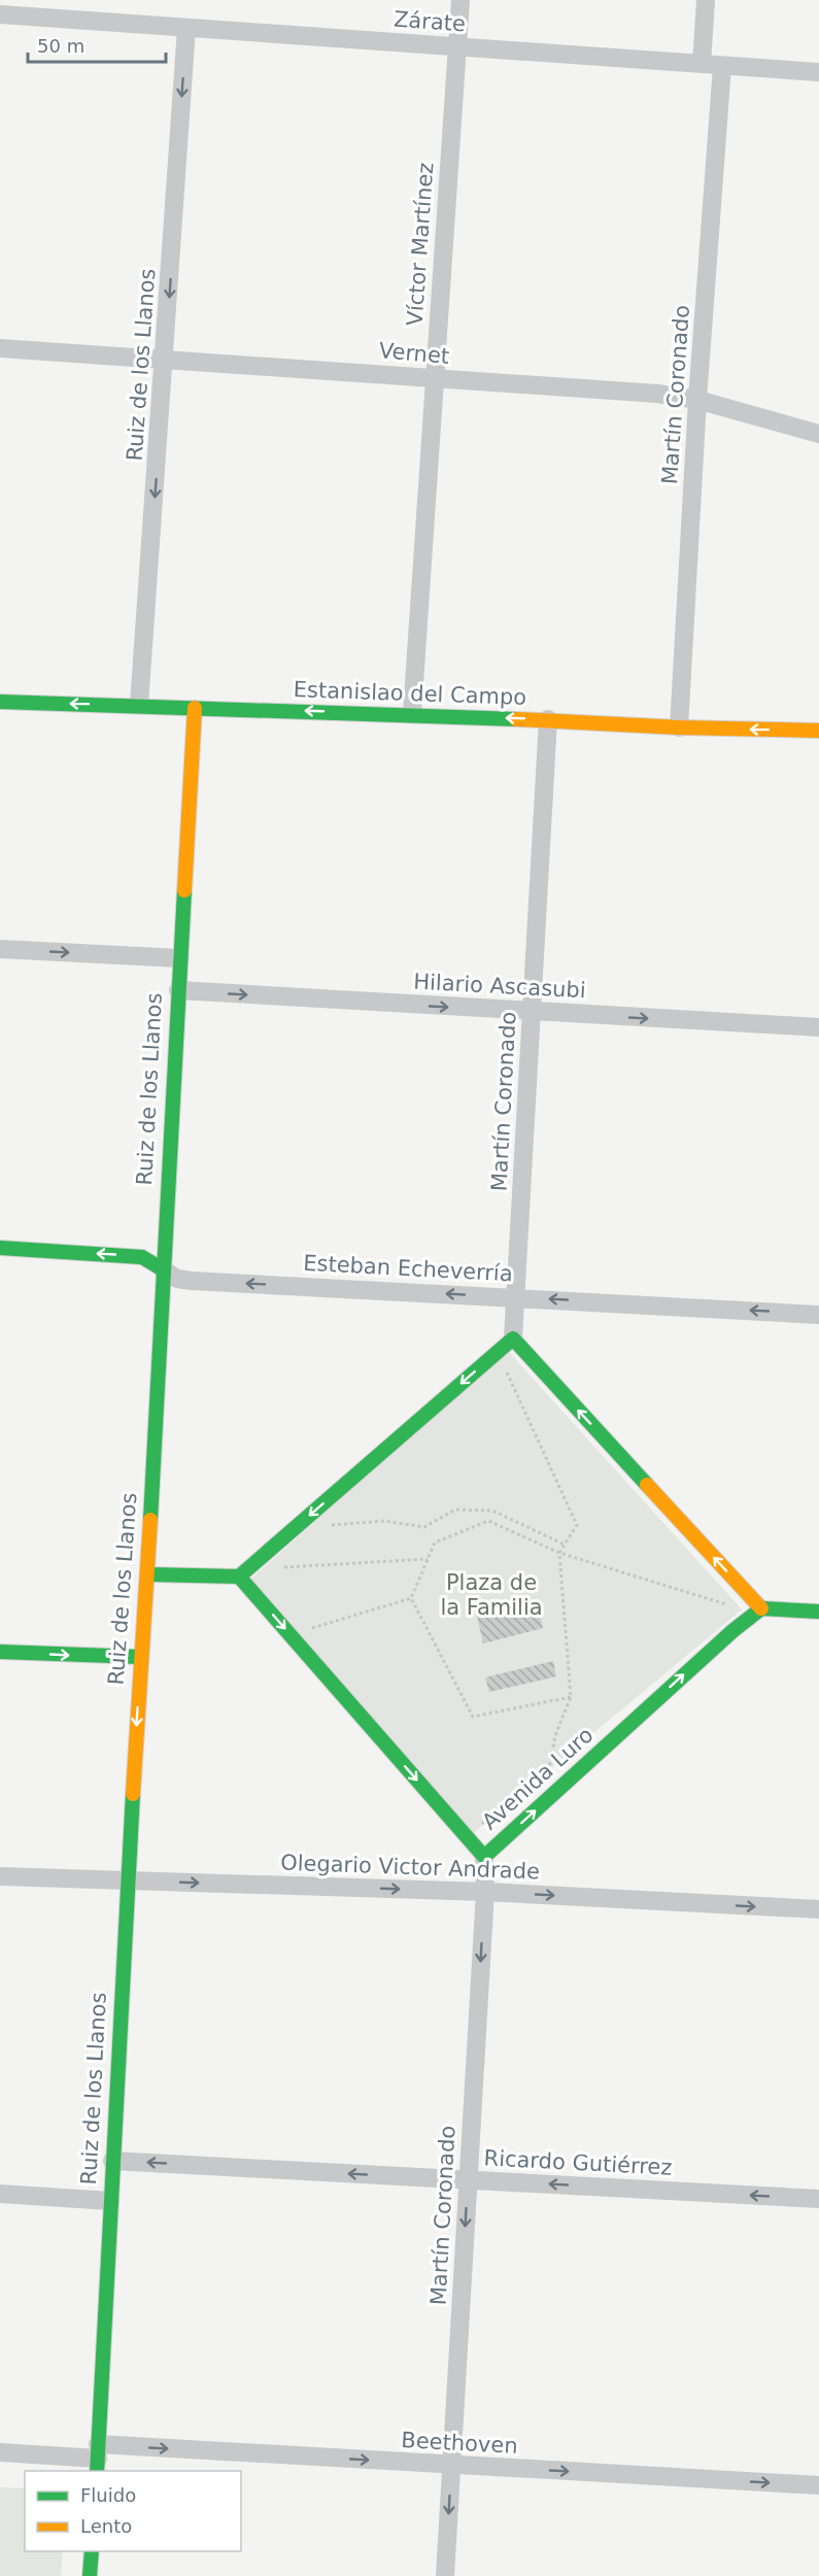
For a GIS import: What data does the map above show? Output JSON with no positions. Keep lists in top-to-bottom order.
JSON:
{
  "streets": {
    "street": [
      "Zárate",
      "Víctor Martínez",
      "Vernet",
      "Ruiz de los Llanos",
      "Martín Coronado",
      "Estanislao del Campo",
      "Hilario Ascasubi",
      "Esteban Echeverría",
      "Avenida Luro",
      "Olegario Victor Andrade",
      "Ricardo Gutiérrez",
      "Beethoven"
    ]
  },
  "crossings": [
    ["Zárate", "Víctor Martínez"],
    ["Zárate", "Ruiz de los Llanos"],
    ["Zárate", "Martín Coronado"],
    ["Víctor Martínez", "Vernet"],
    ["Víctor Martínez", "Estanislao del Campo"],
    ["Vernet", "Ruiz de los Llanos"],
    ["Vernet", "Martín Coronado"],
    ["Ruiz de los Llanos", "Estanislao del Campo"],
    ["Ruiz de los Llanos", "Hilario Ascasubi"],
    ["Ruiz de los Llanos", "Esteban Echeverría"],
    ["Ruiz de los Llanos", "Olegario Victor Andrade"],
    ["Ruiz de los Llanos", "Ricardo Gutiérrez"],
    ["Ruiz de los Llanos", "Beethoven"],
    ["Martín Coronado", "Estanislao del Campo"],
    ["Martín Coronado", "Hilario Ascasubi"],
    ["Martín Coronado", "Esteban Echeverría"],
    ["Martín Coronado", "Avenida Luro"],
    ["Martín Coronado", "Olegario Victor Andrade"],
    ["Martín Coronado", "Ricardo Gutiérrez"],
    ["Martín Coronado", "Beethoven"]
  ],
  "one_way": [
    "Ruiz de los Llanos",
    "Estanislao del Campo",
    "Hilario Ascasubi",
    "Esteban Echeverría",
    "Olegario Victor Andrade",
    "Ricardo Gutiérrez",
    "Beethoven"
  ],
  "parks": ["Plaza de la Familia"],
  "legend": ["Fluido", "Lento"],
  "scale_bar": "50 m"
}
